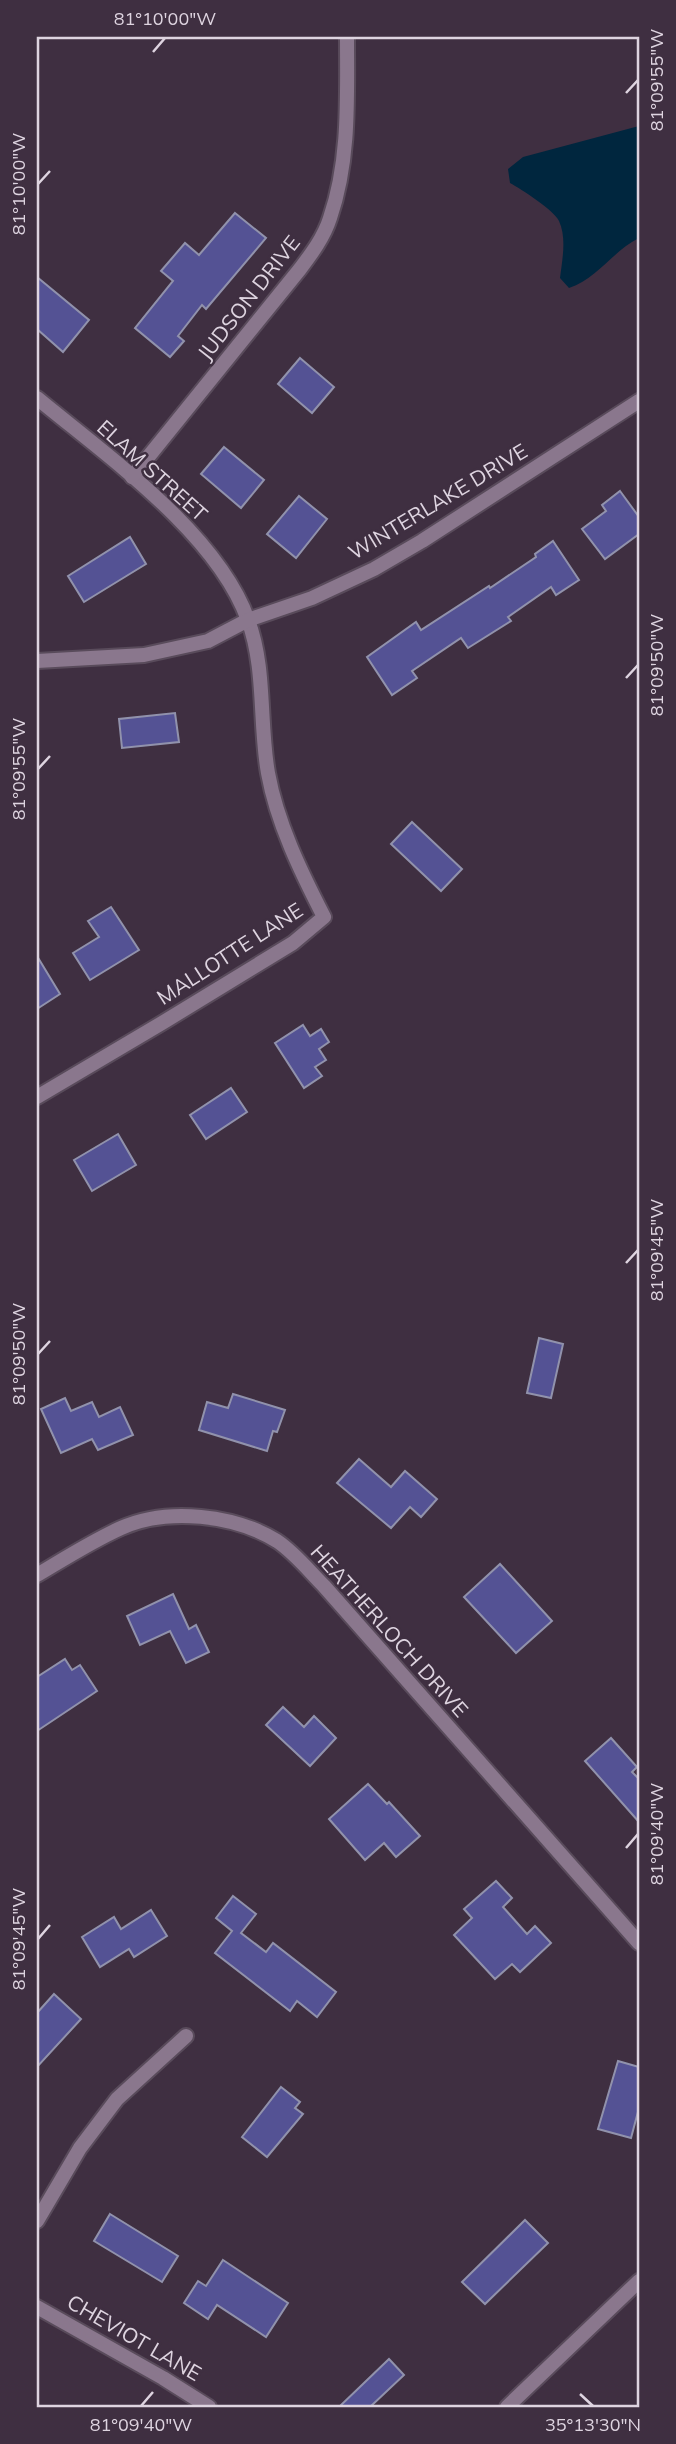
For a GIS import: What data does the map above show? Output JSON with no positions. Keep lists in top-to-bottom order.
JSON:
{
  "streets": {
    "street": [
      "JUDSON DRIVE",
      "ELAM STREET",
      "WINTERLAKE DRIVE",
      "MALLOTTE LANE",
      "HEATHERLOCH DRIVE",
      "CHEVIOT LANE"
    ]
  },
  "crossings": [
    ["JUDSON DRIVE", "ELAM STREET"],
    ["ELAM STREET", "WINTERLAKE DRIVE"],
    ["ELAM STREET", "MALLOTTE LANE"],
    ["WINTERLAKE DRIVE", "MALLOTTE LANE"]
  ],
  "coordinates": [
    "81°10'00\"W",
    "81°09'55\"W",
    "81°09'50\"W",
    "81°09'45\"W",
    "81°09'40\"W",
    "35°13'30\"N"
  ]
}
